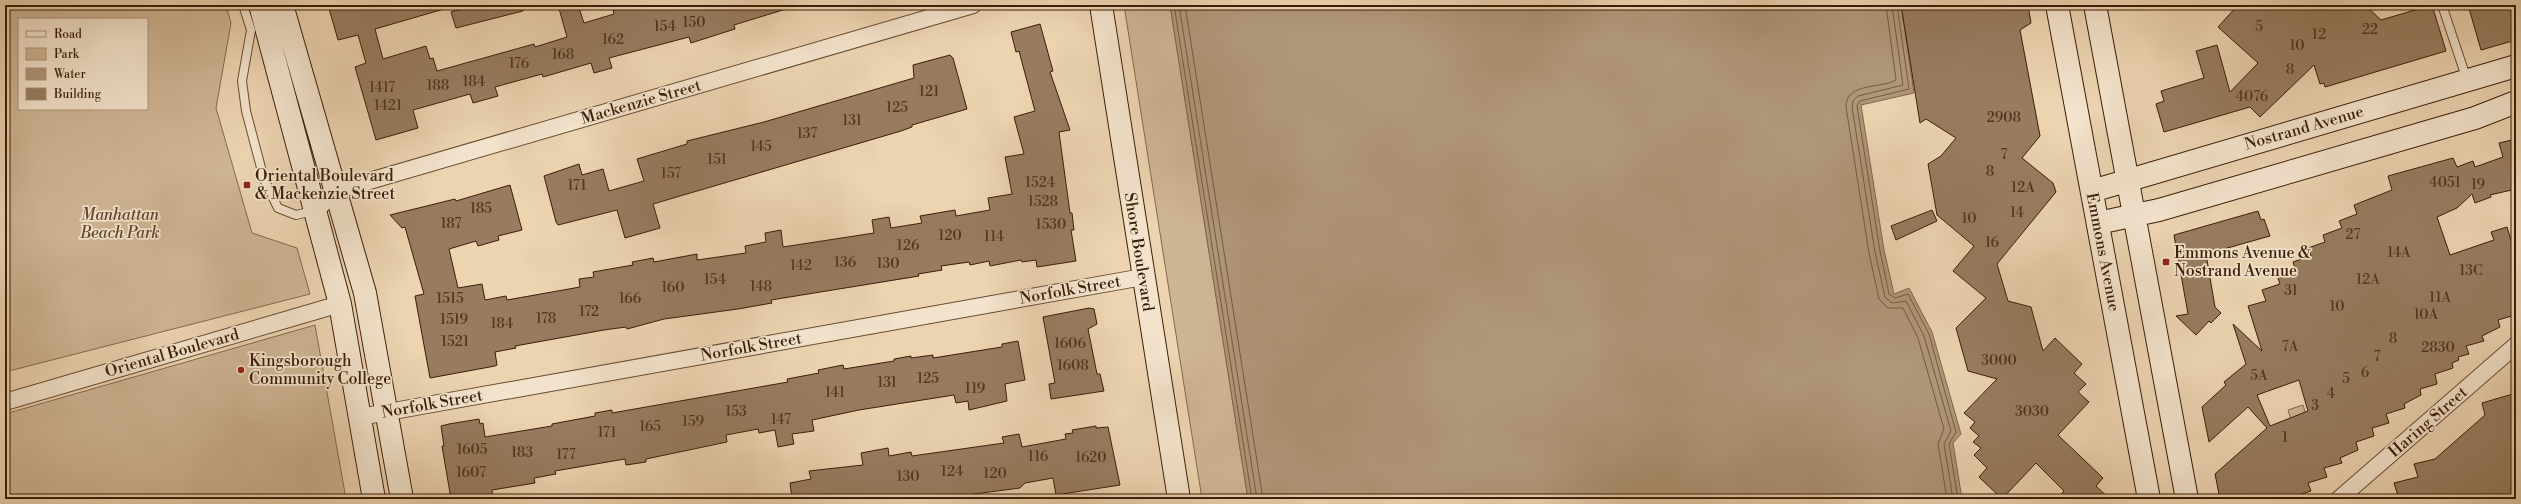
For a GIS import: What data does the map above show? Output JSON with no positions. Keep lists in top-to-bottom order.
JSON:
{
  "streets": {
    "main road": ["Nostrand Avenue", "Shore Boulevard", "Emmons Avenue"],
    "street": [
      "Mackenzie Street",
      "Norfolk Street",
      "Oriental Boulevard",
      "Haring Street"
    ]
  },
  "crossings": [
    ["Nostrand Avenue", "Emmons Avenue"],
    ["Shore Boulevard", "Norfolk Street"]
  ],
  "parks": ["Manhattan Beach Park"],
  "places": {
    "transit": ["Oriental Boulevard & Mackenzie Street", "Emmons Avenue & Nostrand Avenue"],
    "other": ["Kingsborough Community College"]
  },
  "house_numbers": [
    "150",
    "154",
    "5",
    "22",
    "12",
    "162",
    "10",
    "168",
    "176",
    "8",
    "184",
    "188",
    "1417",
    "121",
    "4076",
    "1421",
    "125",
    "2908",
    "131",
    "137",
    "145",
    "7",
    "151",
    "8",
    "157",
    "1524",
    "4051",
    "19",
    "171",
    "12A",
    "1528",
    "185",
    "14",
    "10",
    "187",
    "1530",
    "27",
    "120",
    "114",
    "16",
    "126",
    "14A",
    "136",
    "130",
    "142",
    "13C",
    "154",
    "12A",
    "148",
    "160",
    "31",
    "11A",
    "1515",
    "166",
    "10",
    "172",
    "10A",
    "178",
    "1519",
    "184",
    "8",
    "1521",
    "1606",
    "7A",
    "2830",
    "7",
    "3000",
    "1608",
    "6",
    "5A",
    "125",
    "5",
    "131",
    "119",
    "141",
    "4",
    "3",
    "153",
    "3030",
    "147",
    "159",
    "165",
    "171",
    "1",
    "1605",
    "183",
    "177",
    "116",
    "1620",
    "124",
    "1607",
    "120",
    "130"
  ],
  "legend": [
    "Road",
    "Park",
    "Water",
    "Building"
  ]
}
